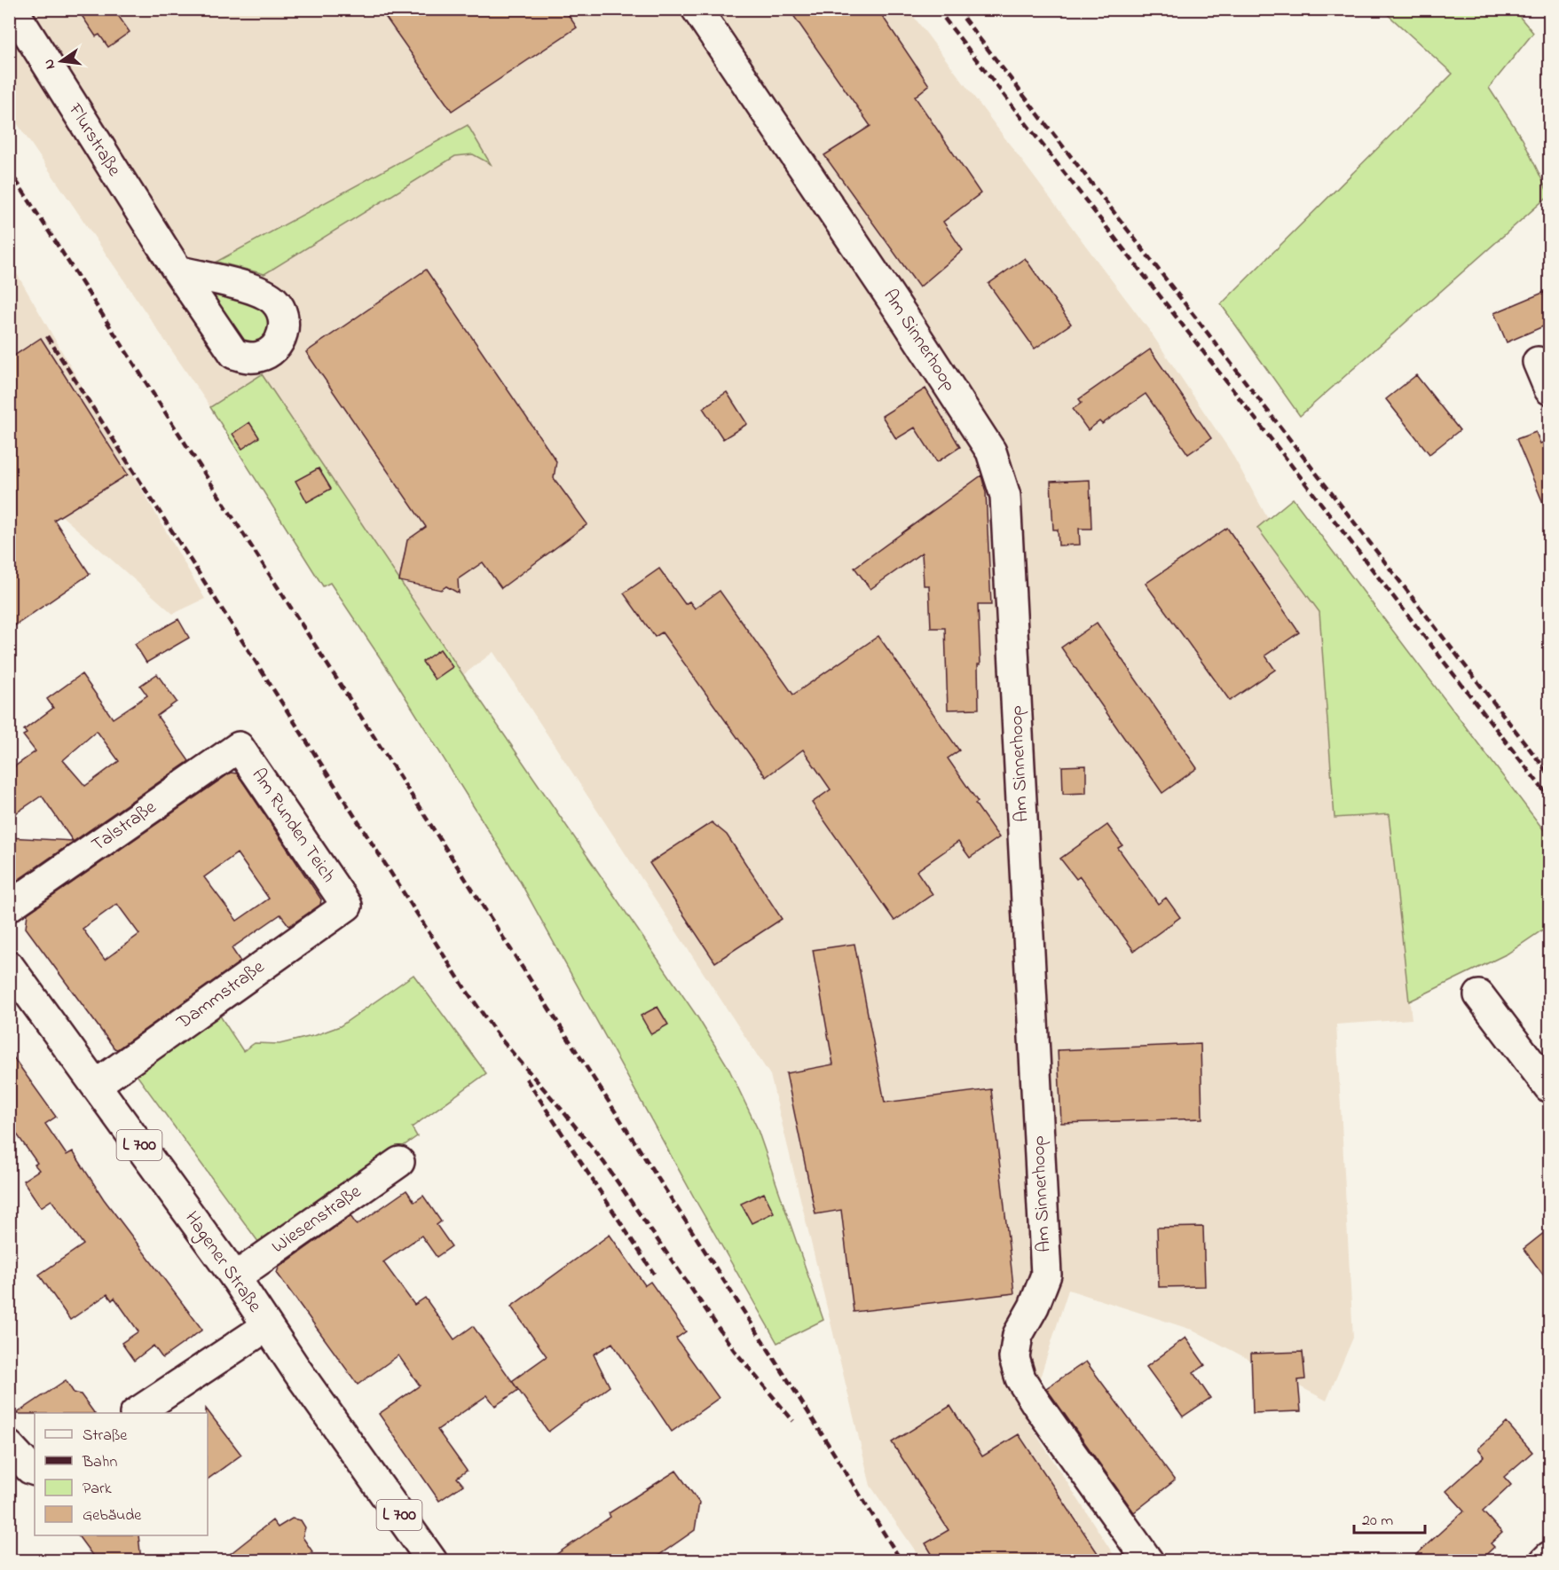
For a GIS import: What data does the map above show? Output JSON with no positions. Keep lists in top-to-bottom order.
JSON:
{
  "streets": {
    "street": [
      "Flurstraße",
      "Am Sinnerhoop",
      "Am Runden Teich",
      "Talstraße",
      "Dammstraße",
      "L 700",
      "Wiesenstraße",
      "Hagener Straße"
    ]
  },
  "crossings": [
    ["Am Runden Teich", "Talstraße"],
    ["Am Runden Teich", "Dammstraße"],
    ["Dammstraße", "Hagener Straße"],
    ["Wiesenstraße", "Hagener Straße"]
  ],
  "legend": [
    "Straße",
    "Bahn",
    "Park",
    "Gebäude"
  ],
  "scale_bar": "20 m",
  "north": "left"
}
